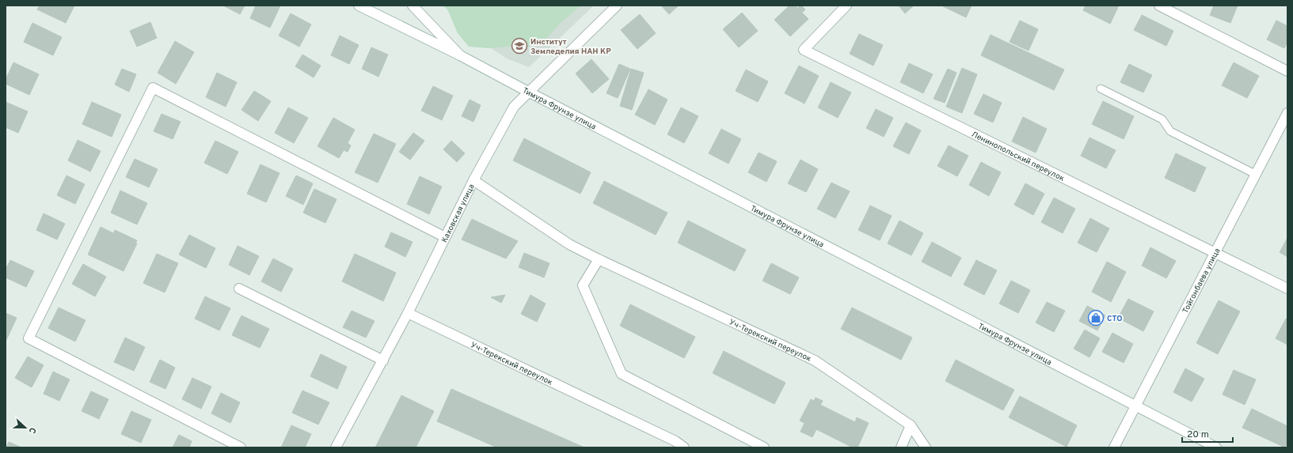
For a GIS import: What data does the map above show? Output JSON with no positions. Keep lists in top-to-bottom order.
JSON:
{
  "streets": {
    "street": [
      "Тимура Фрунзе улица",
      "Ленинопольский переулок",
      "Каховская улица",
      "Тойгонбаева улица",
      "Уч-Терекский переулок"
    ]
  },
  "crossings": [
    ["Тимура Фрунзе улица", "Каховская улица"],
    ["Тимура Фрунзе улица", "Тойгонбаева улица"],
    ["Ленинопольский переулок", "Тойгонбаева улица"],
    ["Каховская улица", "Уч-Терекский переулок"]
  ],
  "places": {
    "school or university": ["Институт Земледелия НАН КР"],
    "shop": ["СТО"]
  },
  "scale_bar": "20 m",
  "north": "right"
}
